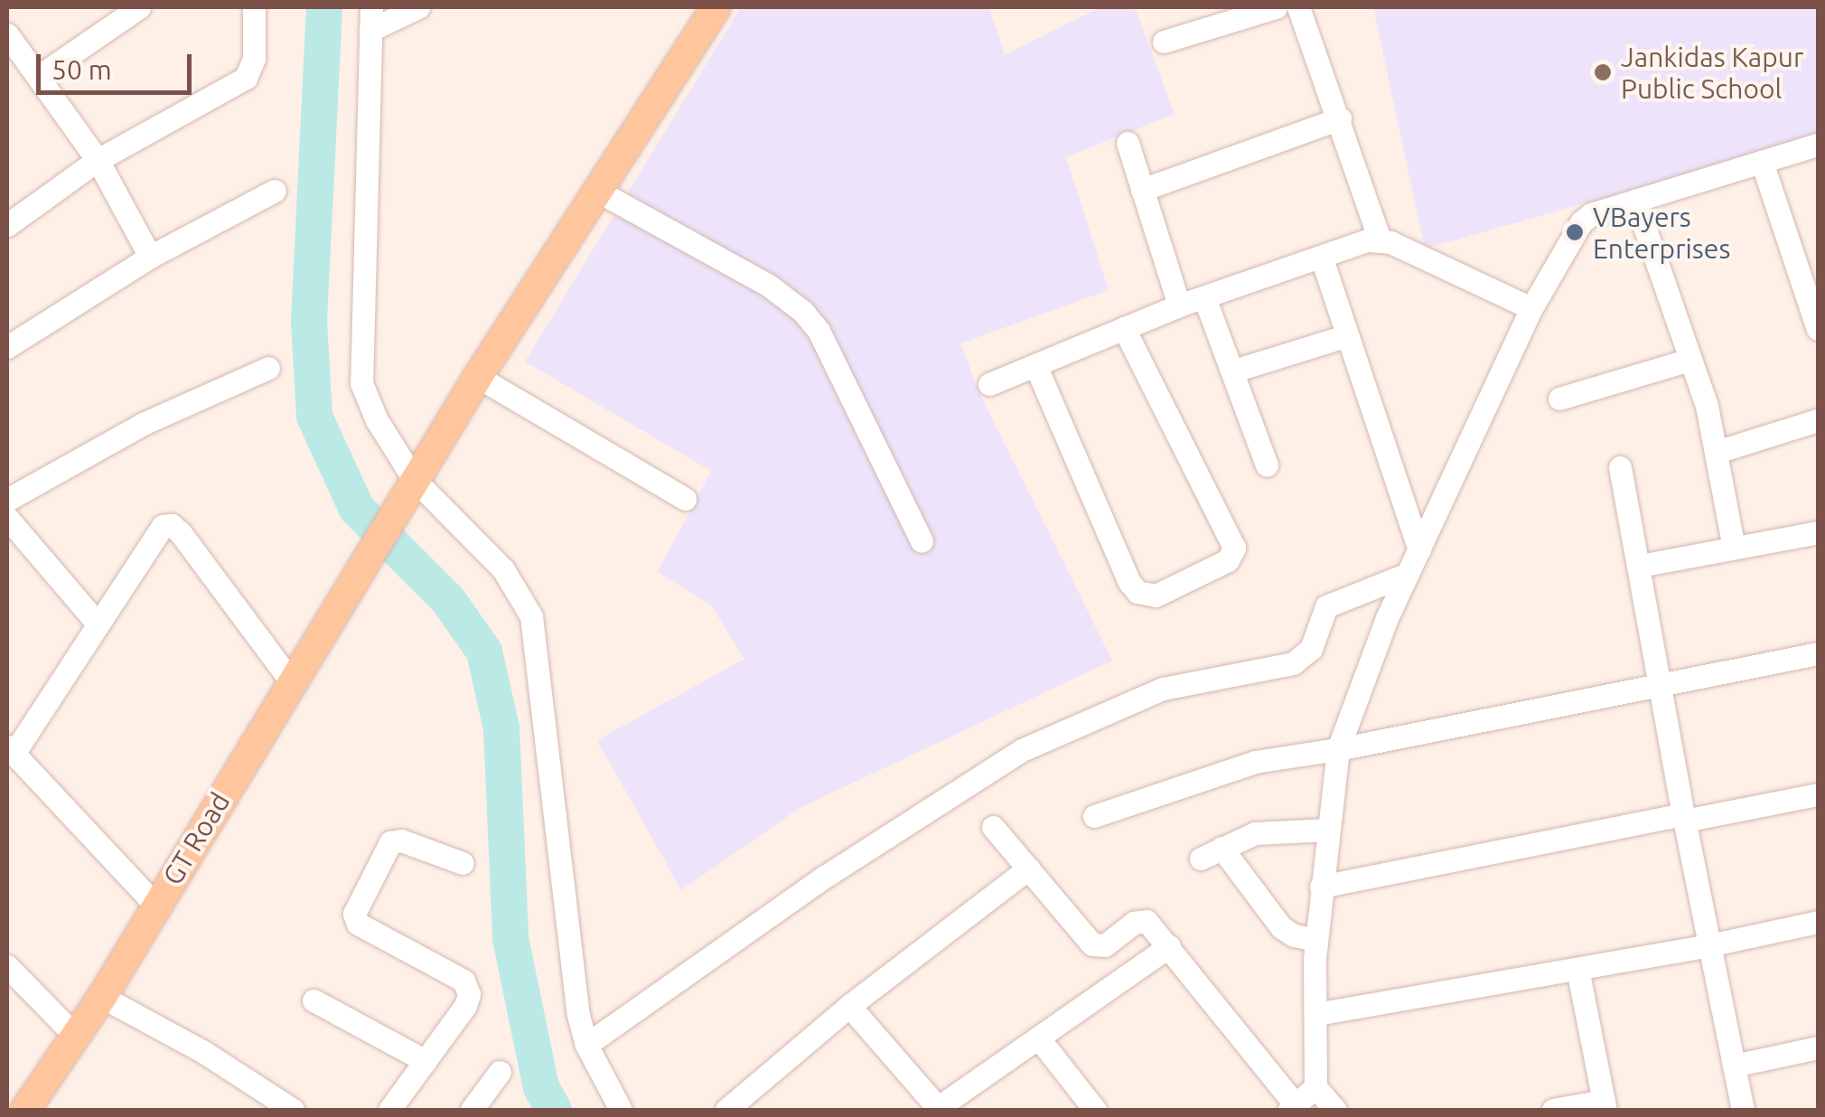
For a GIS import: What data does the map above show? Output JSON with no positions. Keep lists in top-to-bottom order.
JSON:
{
  "streets": {
    "main road": ["GT Road"]
  },
  "places": ["Jankidas Kapur Public School", "VBayers Enterprises"],
  "scale_bar": "50 m"
}
